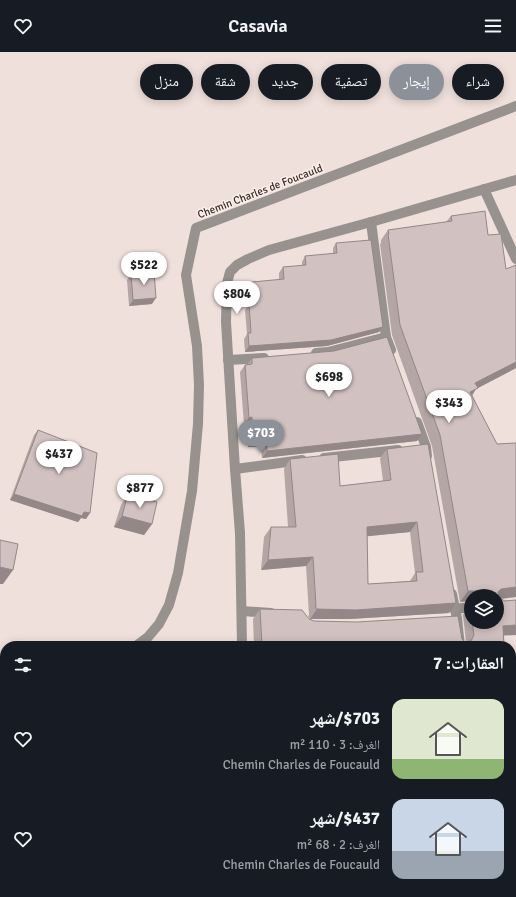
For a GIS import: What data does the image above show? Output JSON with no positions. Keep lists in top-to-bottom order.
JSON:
{
  "streets": {
    "street": ["Chemin Charles de Foucauld"]
  },
  "page": {
    "header": "Casavia",
    "chip": [
      "شراء",
      "إيجار",
      "تصفية",
      "جديد",
      "شقة",
      "منزل"
    ],
    "price": [
      "$522",
      "$804",
      "$698",
      "$343",
      "$703",
      "$437",
      "$877"
    ],
    "heading": "العقارات: 7",
    "list": [
      {
        "name": "$703/شهر",
        "note": "الغرف: 3 · 110 m² · Chemin Charles de Foucauld"
      },
      {
        "name": "$437/شهر",
        "note": "الغرف: 2 · 68 m² · Chemin Charles de Foucauld"
      }
    ]
  }
}
